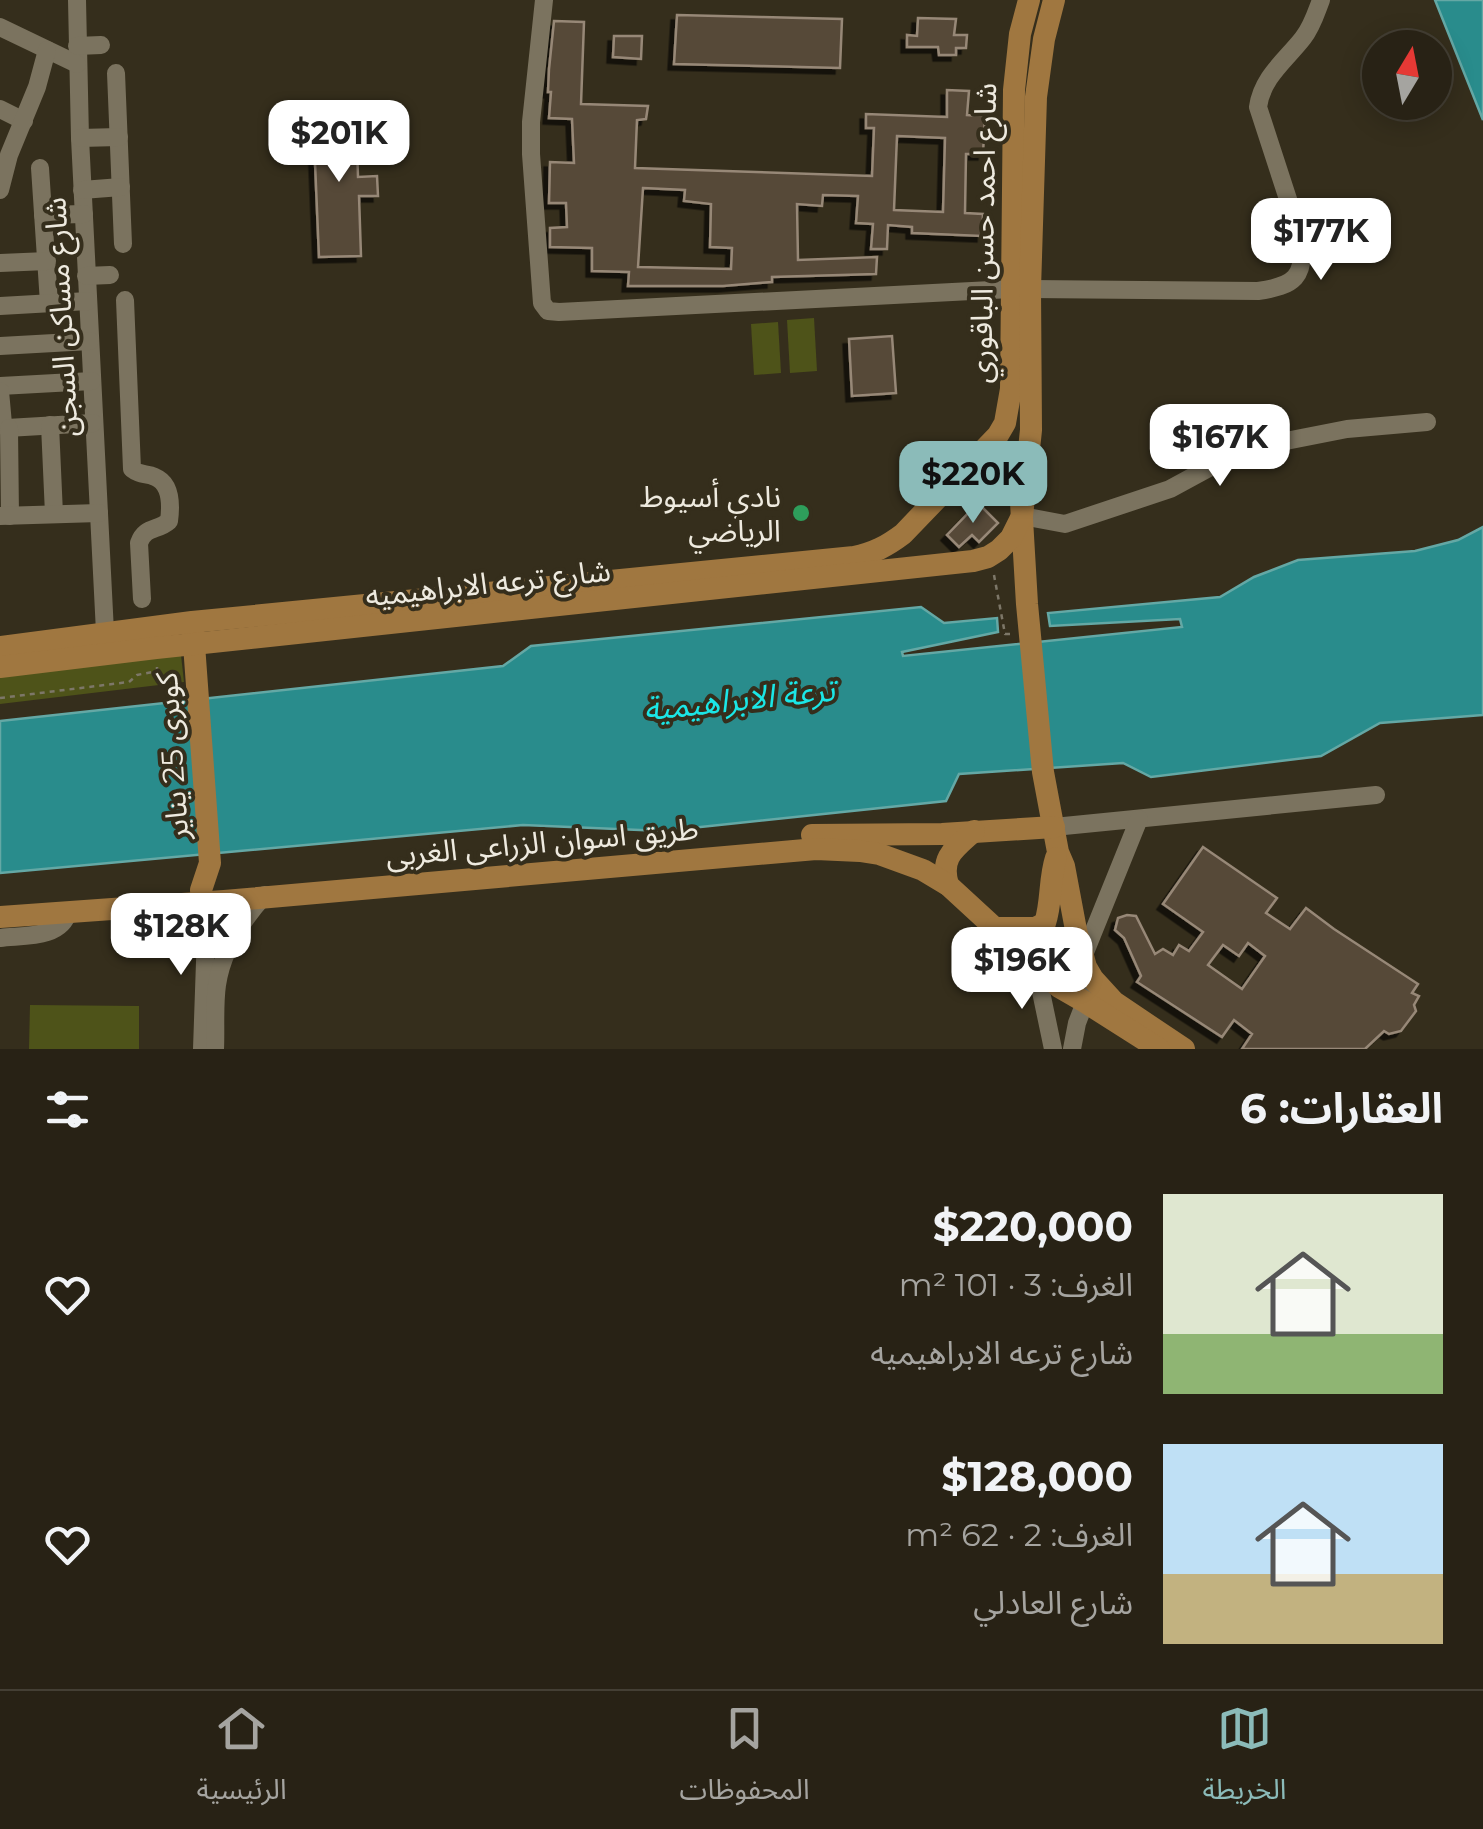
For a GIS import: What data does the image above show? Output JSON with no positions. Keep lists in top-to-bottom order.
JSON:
{
  "streets": {
    "main road": [
      "شارع احمد حسن الباقوري",
      "شارع ترعه الابراهيميه",
      "كوبرى 25 يناير",
      "طريق اسوان الزراعى الغربى"
    ],
    "street": ["شارع مساكن السجن"]
  },
  "crossings": [
    ["شارع احمد حسن الباقوري", "شارع ترعه الابراهيميه"],
    ["شارع احمد حسن الباقوري", "طريق اسوان الزراعى الغربى"],
    ["شارع مساكن السجن", "شارع ترعه الابراهيميه"],
    ["شارع ترعه الابراهيميه", "كوبرى 25 يناير"],
    ["كوبرى 25 يناير", "طريق اسوان الزراعى الغربى"]
  ],
  "water": ["ترعة الابراهيمية"],
  "places": ["نادي أسيوط الرياضي"],
  "north": "top",
  "page": {
    "price": [
      "$201K",
      "$177K",
      "$167K",
      "$220K",
      "$128K",
      "$196K"
    ],
    "heading": "العقارات: 6",
    "list": [
      {
        "name": "$220,000",
        "note": "الغرف: 3 · 101 m² · شارع ترعه الابراهيميه"
      },
      {
        "name": "$128,000",
        "note": "الغرف: 2 · 62 m² · شارع العادلي"
      }
    ],
    "tabs": ["الخريطة", "المحفوظات", "الرئيسية"]
  }
}
